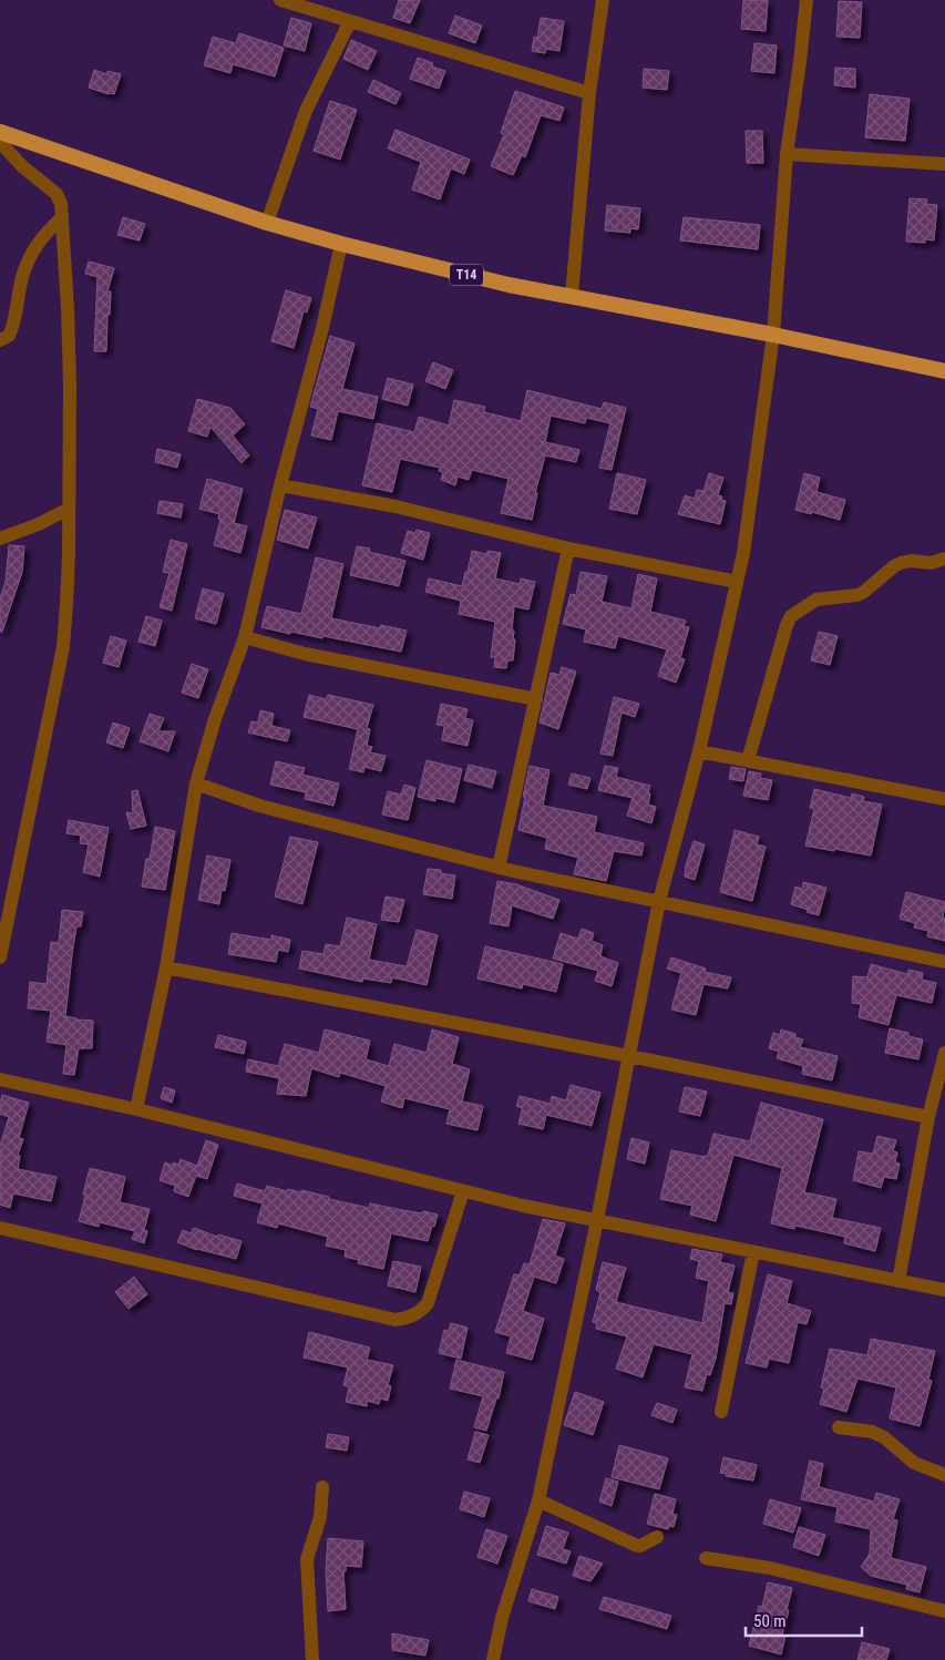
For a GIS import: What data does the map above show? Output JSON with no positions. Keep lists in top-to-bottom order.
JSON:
{
  "streets": {
    "highway": ["T14"]
  },
  "scale_bar": "50 m"
}
